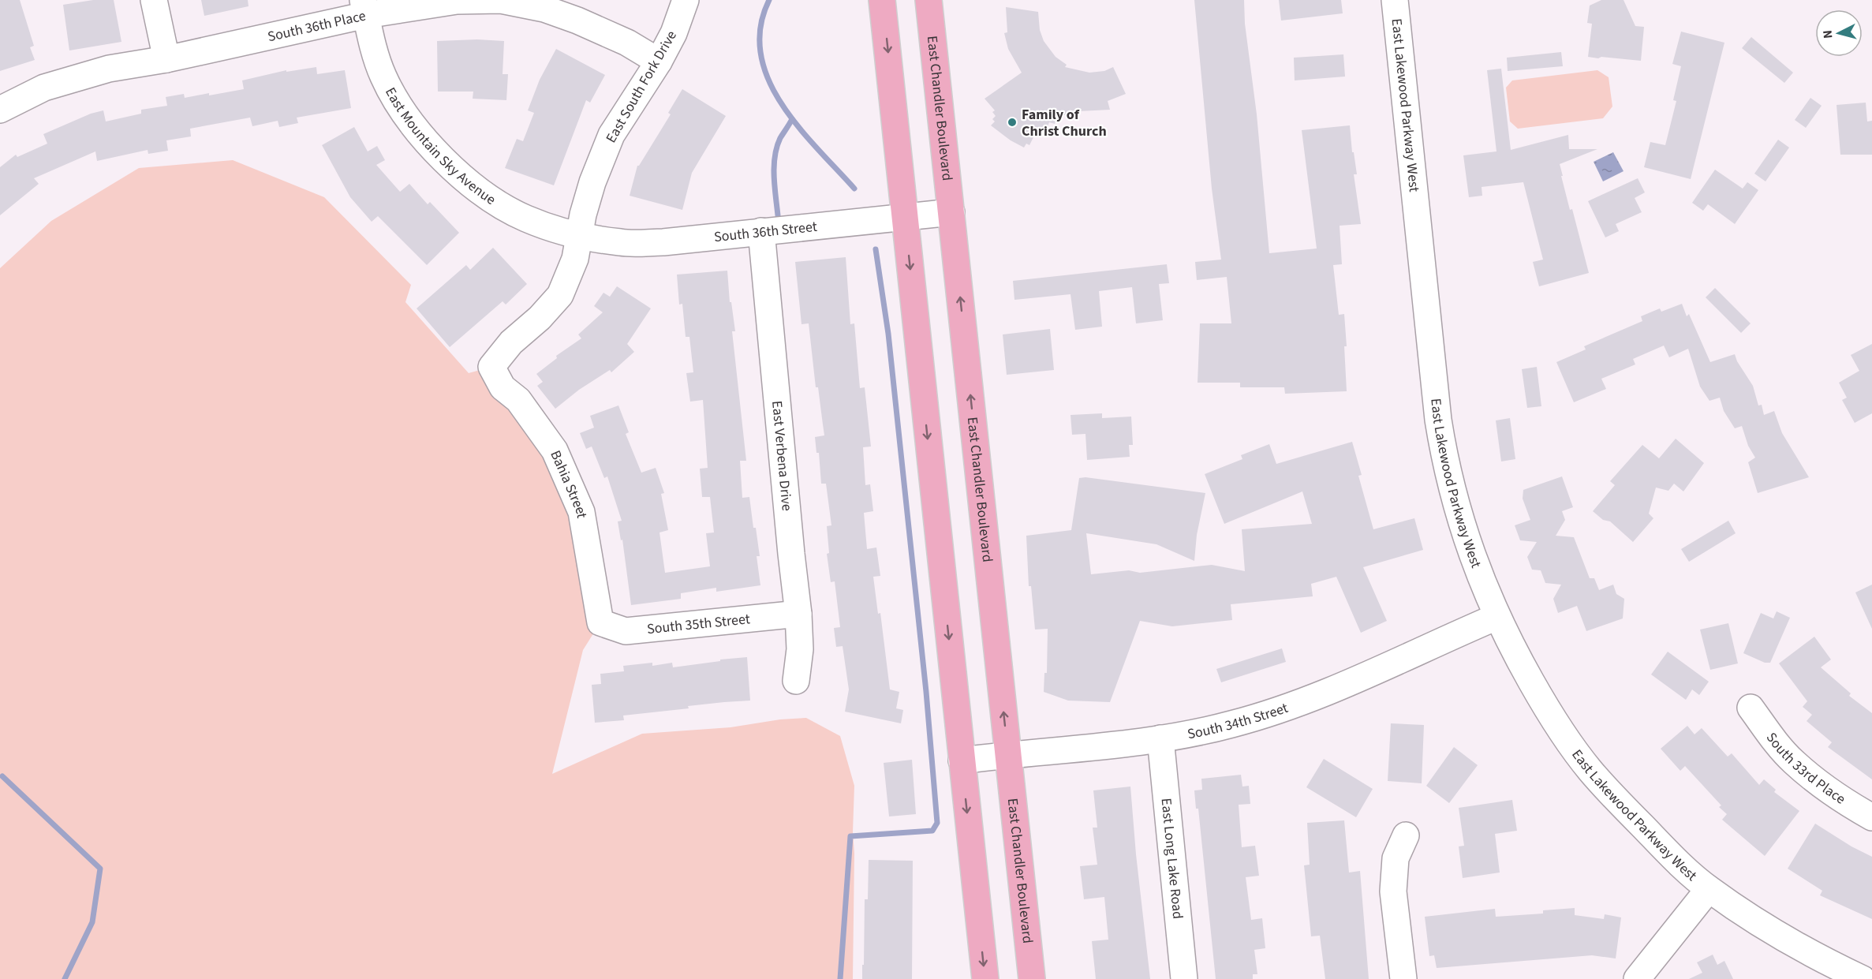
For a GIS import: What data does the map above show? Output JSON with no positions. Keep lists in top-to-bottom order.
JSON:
{
  "streets": {
    "main road": ["East Chandler Boulevard"],
    "street": [
      "South 36th Place",
      "East South Fork Drive",
      "East Lakewood Parkway West",
      "East Mountain Sky Avenue",
      "South 36th Street",
      "East Verbena Drive",
      "Bahia Street",
      "South 35th Street",
      "South 34th Street",
      "South 33rd Place",
      "East Long Lake Road"
    ]
  },
  "crossings": [
    ["South 36th Place", "East South Fork Drive"],
    ["South 36th Place", "East Mountain Sky Avenue"],
    ["East South Fork Drive", "East Mountain Sky Avenue"],
    ["East South Fork Drive", "South 36th Street"],
    ["East South Fork Drive", "Bahia Street"],
    ["East Lakewood Parkway West", "South 34th Street"],
    ["East Chandler Boulevard", "South 36th Street"],
    ["East Chandler Boulevard", "South 34th Street"],
    ["East Mountain Sky Avenue", "South 36th Street"],
    ["South 36th Street", "East Verbena Drive"],
    ["East Verbena Drive", "South 35th Street"],
    ["Bahia Street", "South 35th Street"],
    ["South 34th Street", "East Long Lake Road"]
  ],
  "places": ["Family of Christ Church"],
  "north": "left"
}
